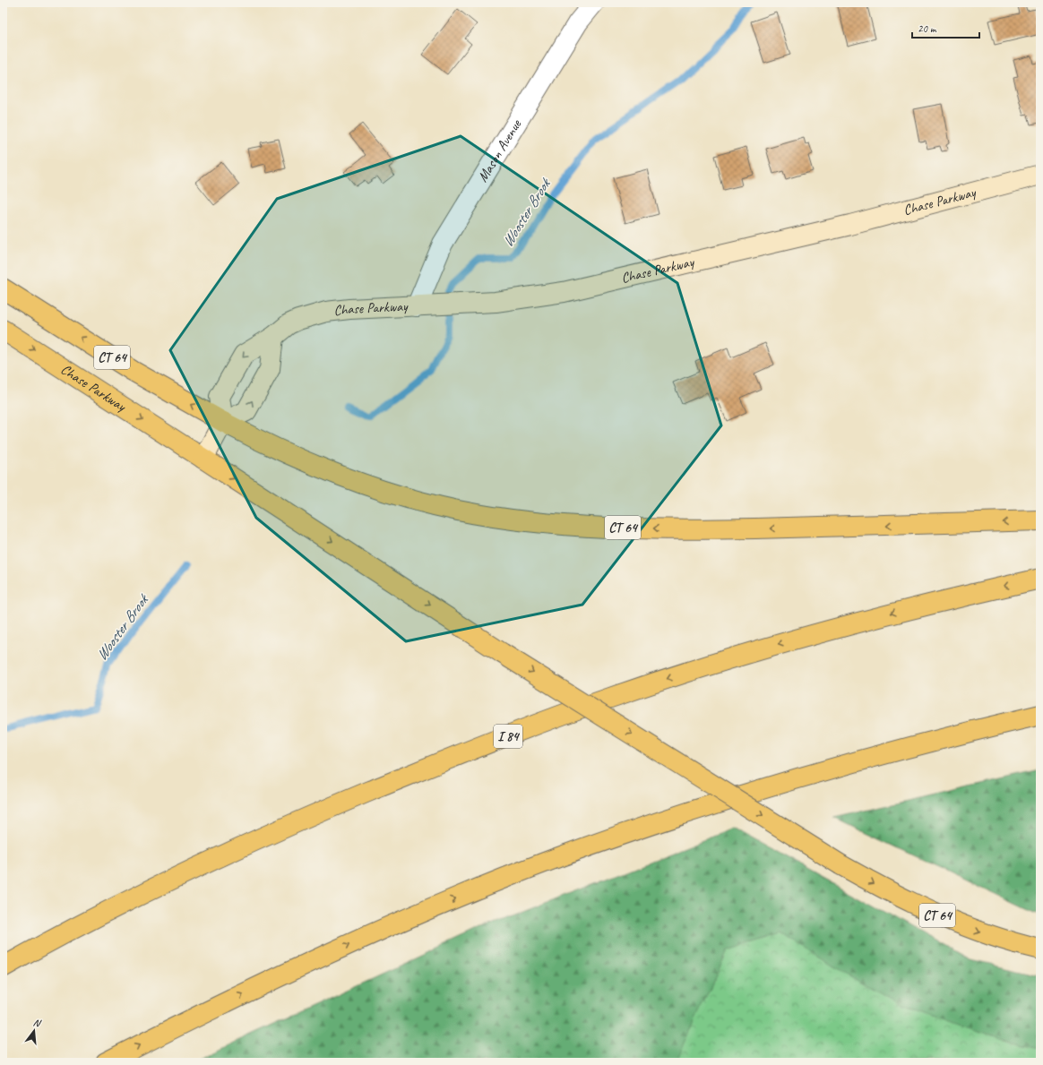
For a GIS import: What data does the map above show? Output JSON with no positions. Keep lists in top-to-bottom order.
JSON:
{
  "streets": {
    "main road": ["Chase Parkway", "CT 64", "I 84"],
    "street": ["Mason Avenue"]
  },
  "crossings": [
    ["Mason Avenue", "Chase Parkway"],
    ["Chase Parkway", "CT 64"]
  ],
  "water": ["Wooster Brook"],
  "scale_bar": "20 m",
  "north": "top"
}
